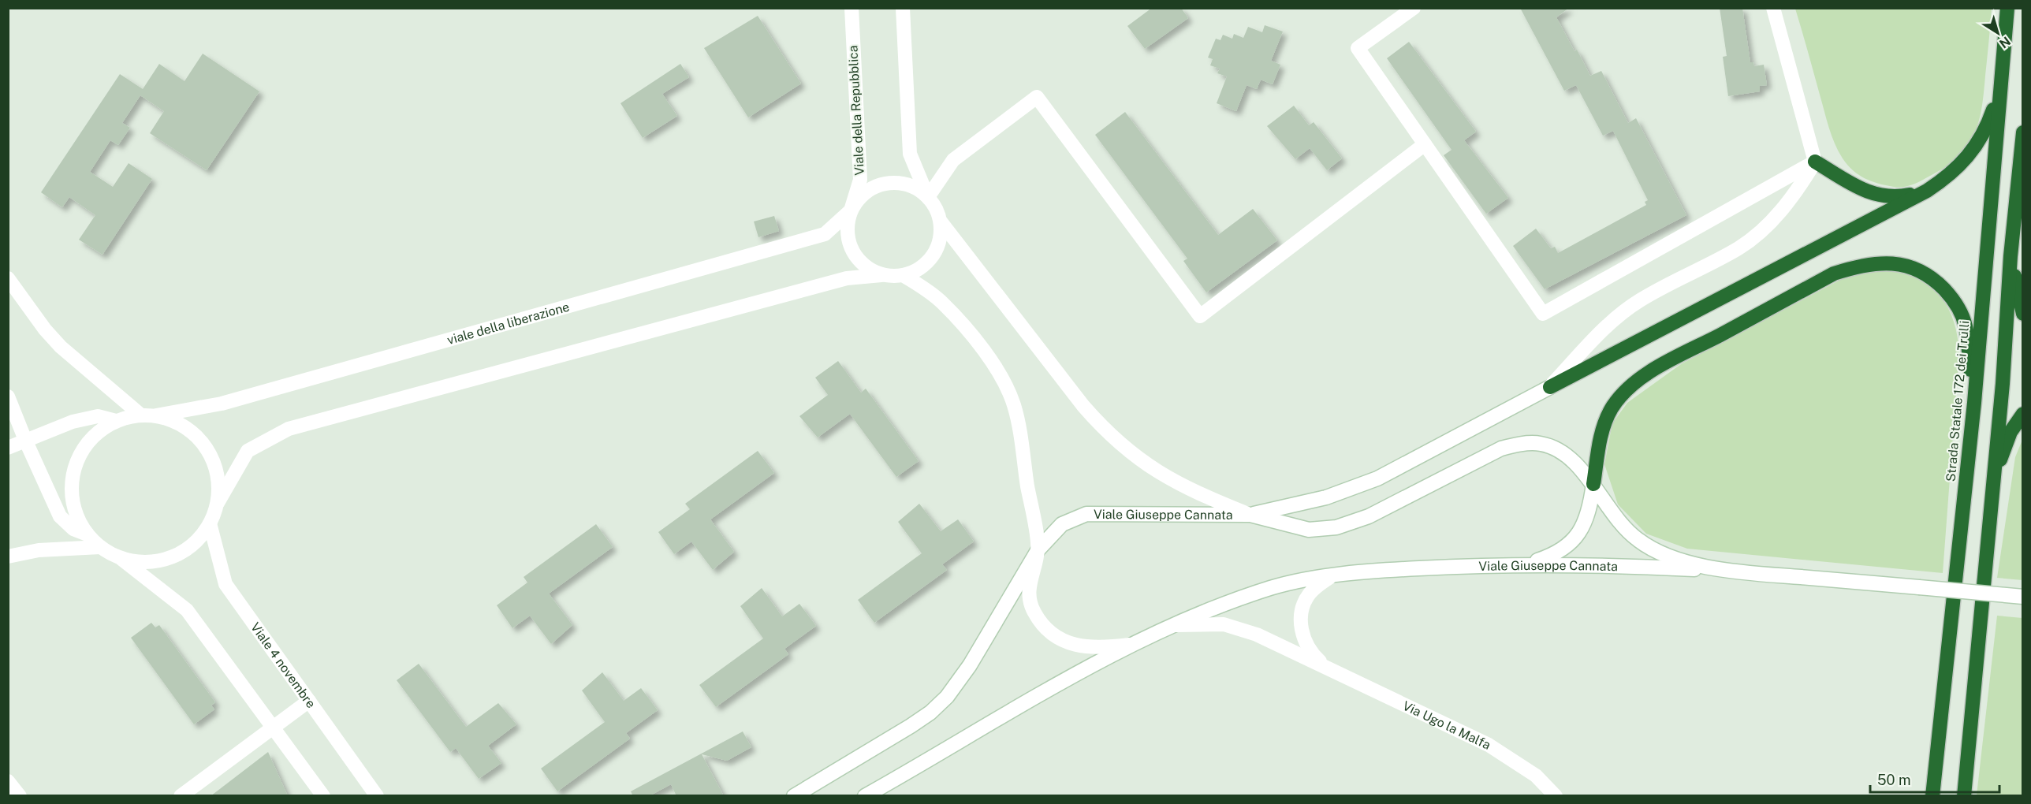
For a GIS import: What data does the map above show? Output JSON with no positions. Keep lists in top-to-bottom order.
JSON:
{
  "streets": {
    "highway": ["Strada Statale 172 dei Trulli"],
    "street": [
      "Viale della Repubblica",
      "viale della liberazione",
      "Viale Giuseppe Cannata",
      "Viale 4 novembre",
      "Via Ugo la Malfa"
    ]
  },
  "crossings": [
    ["Viale della Repubblica", "viale della liberazione"],
    ["viale della liberazione", "Viale 4 novembre"],
    ["Viale Giuseppe Cannata", "Via Ugo la Malfa"]
  ],
  "scale_bar": "50 m",
  "north": "bottom right"
}
